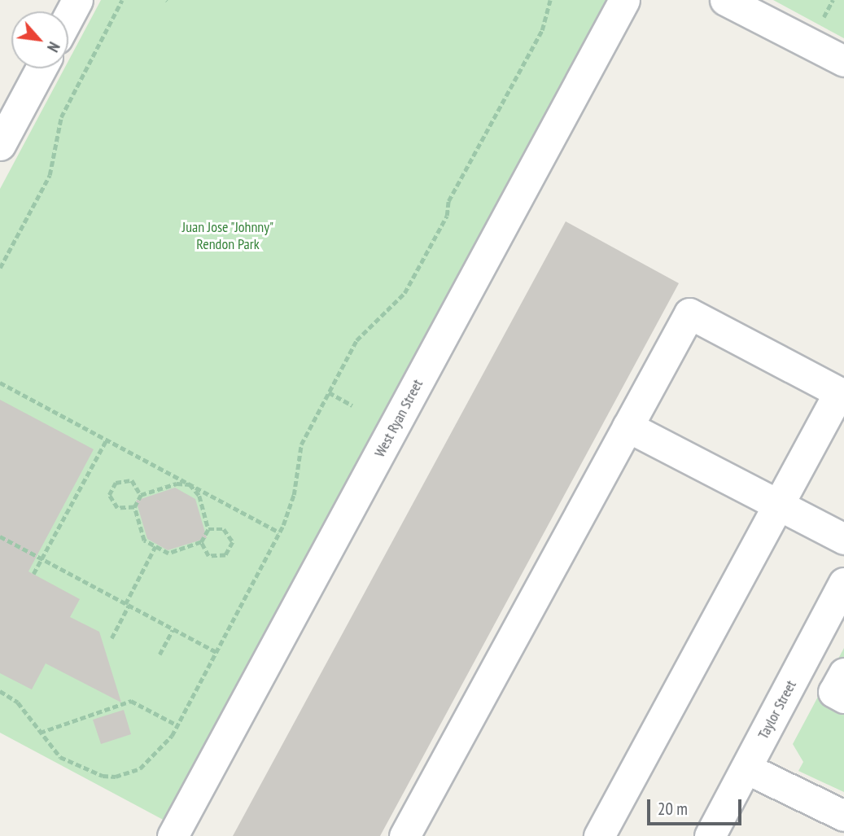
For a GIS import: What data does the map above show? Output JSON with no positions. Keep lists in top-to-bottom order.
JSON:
{
  "streets": {
    "street": ["West Ryan Street", "Taylor Street"]
  },
  "parks": ["Juan Jose \"Johnny\" Rendon Park"],
  "scale_bar": "20 m",
  "north": "bottom right"
}
